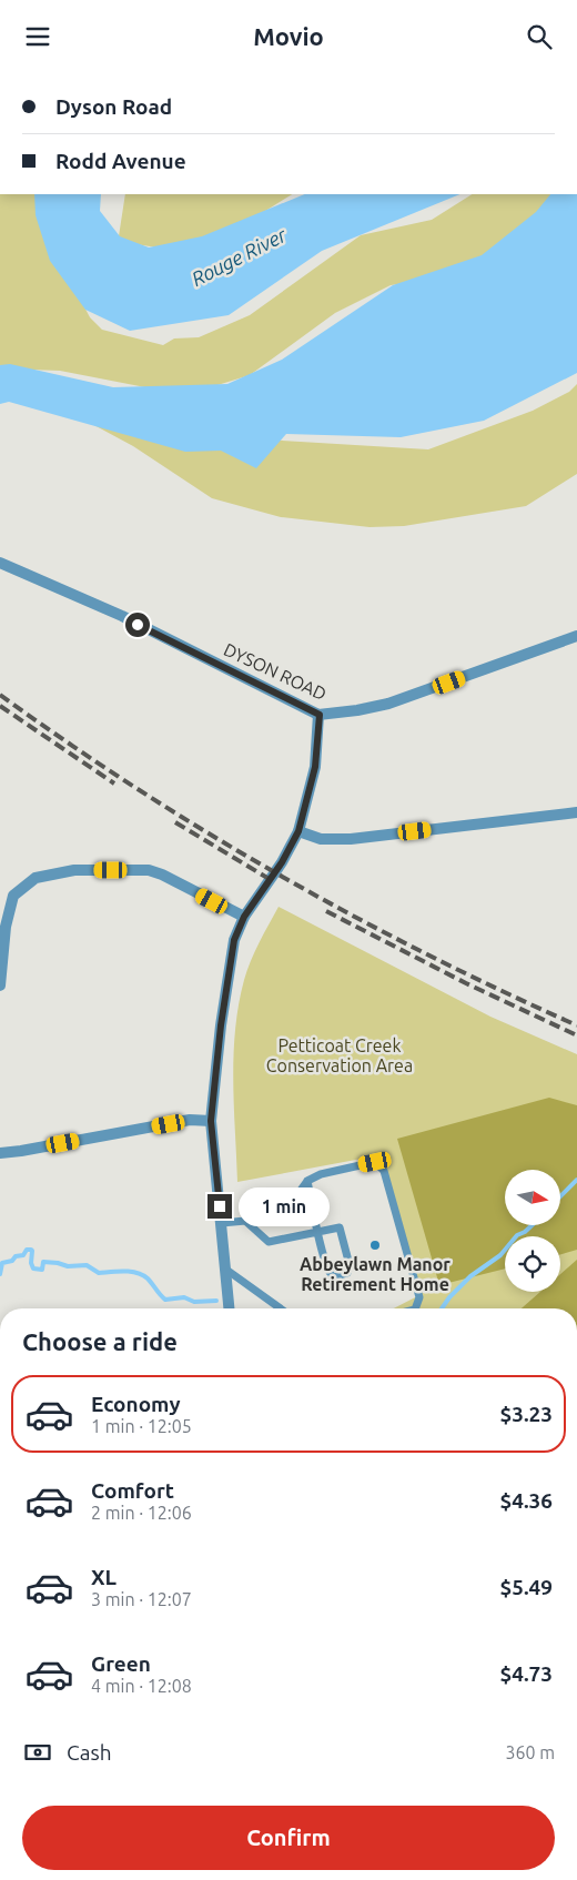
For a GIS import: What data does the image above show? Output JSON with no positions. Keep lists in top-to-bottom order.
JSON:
{
  "streets": {
    "street": ["DYSON ROAD"]
  },
  "water": ["Rouge River"],
  "parks": ["Petticoat Creek Conservation Area"],
  "places": ["Abbeylawn Manor Retirement Home"],
  "north": "right",
  "page": {
    "header": "Movio",
    "banner": ["Dyson Road", "Rodd Avenue"],
    "bubble": "1 min",
    "heading": "Choose a ride",
    "list": [
      {
        "name": "Economy",
        "note": "1 min · 12:05",
        "value": "$3.23"
      },
      {
        "name": "Comfort",
        "note": "2 min · 12:06",
        "value": "$4.36"
      },
      {
        "name": "XL",
        "note": "3 min · 12:07",
        "value": "$5.49"
      },
      {
        "name": "Green",
        "note": "4 min · 12:08",
        "value": "$4.73"
      }
    ],
    "pay": ["Cash", "360 m"],
    "buttons": "Confirm"
  }
}
